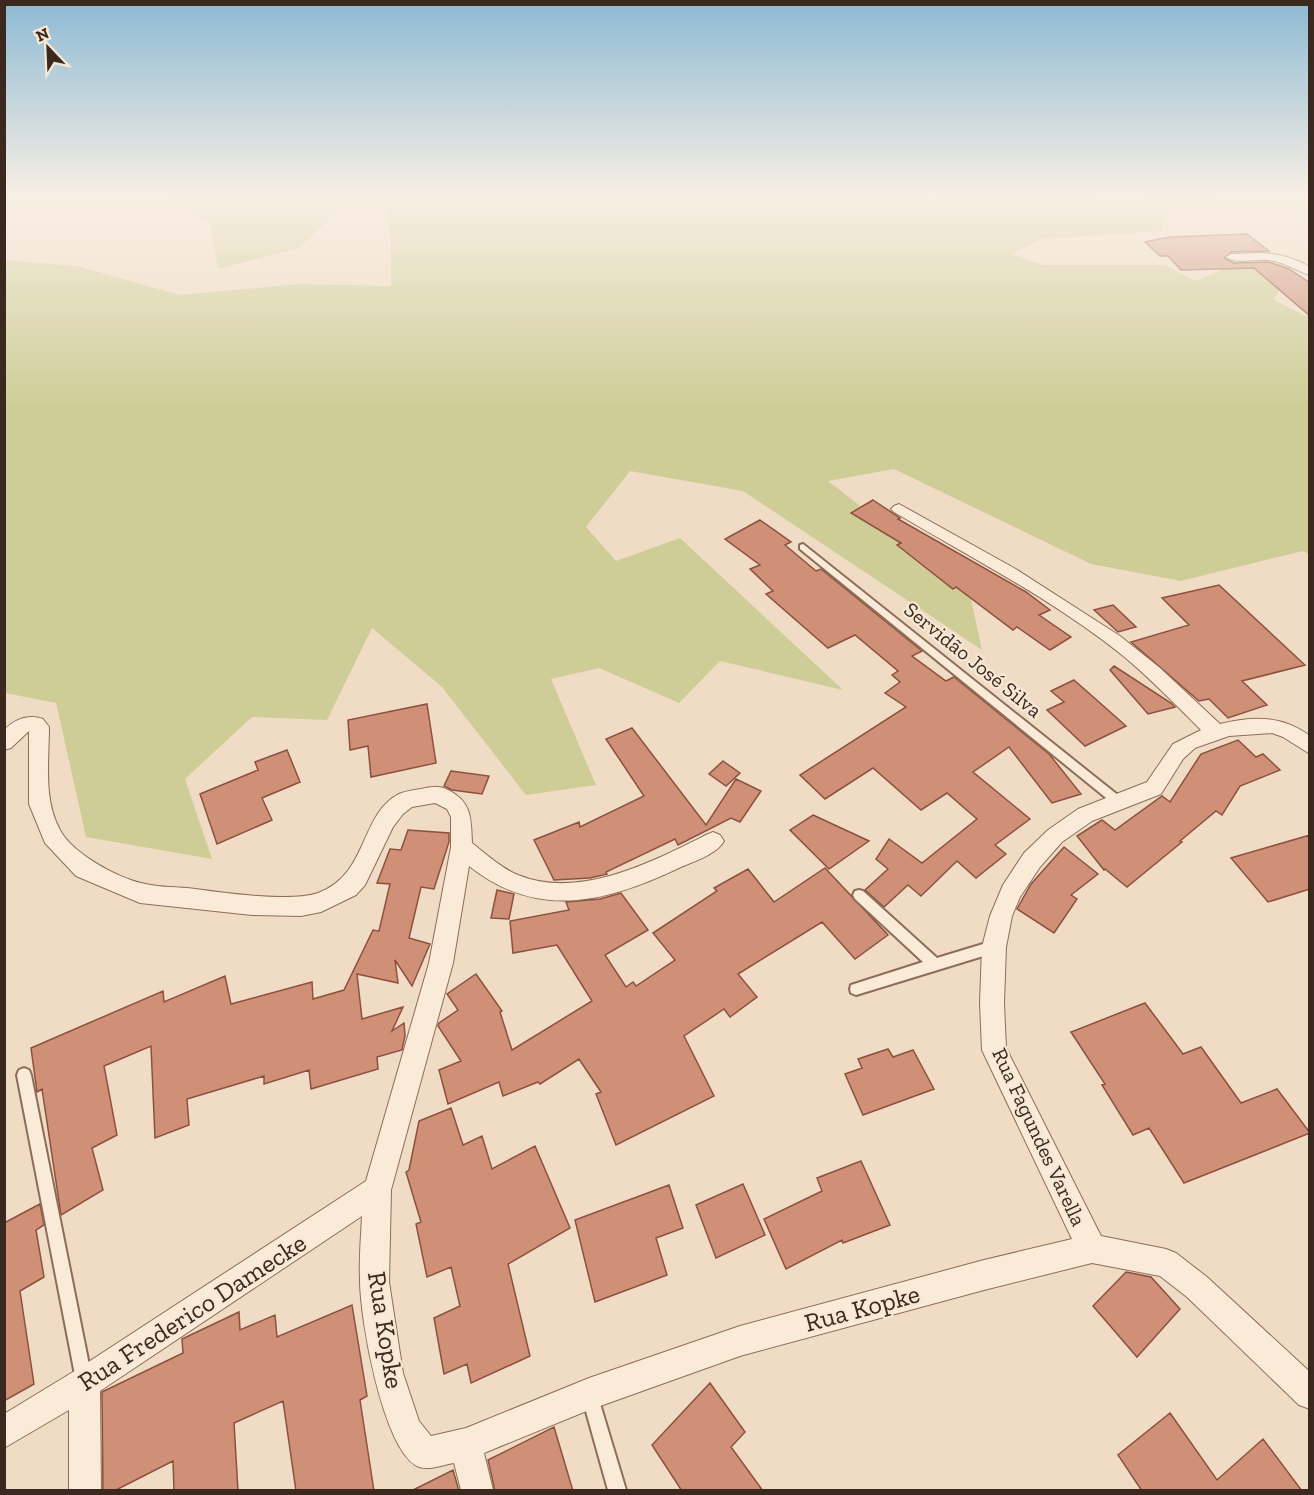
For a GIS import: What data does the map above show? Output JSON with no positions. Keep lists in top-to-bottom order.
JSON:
{
  "streets": {
    "street": ["Rua Fagundes Varella", "Rua Kopke", "Rua Frederico Damecke"],
    "lane": ["Servidão José Silva"]
  },
  "crossings": [
    ["Servidão José Silva", "Rua Fagundes Varella"],
    ["Rua Fagundes Varella", "Rua Kopke"],
    ["Rua Kopke", "Rua Frederico Damecke"]
  ],
  "north": "top left"
}
